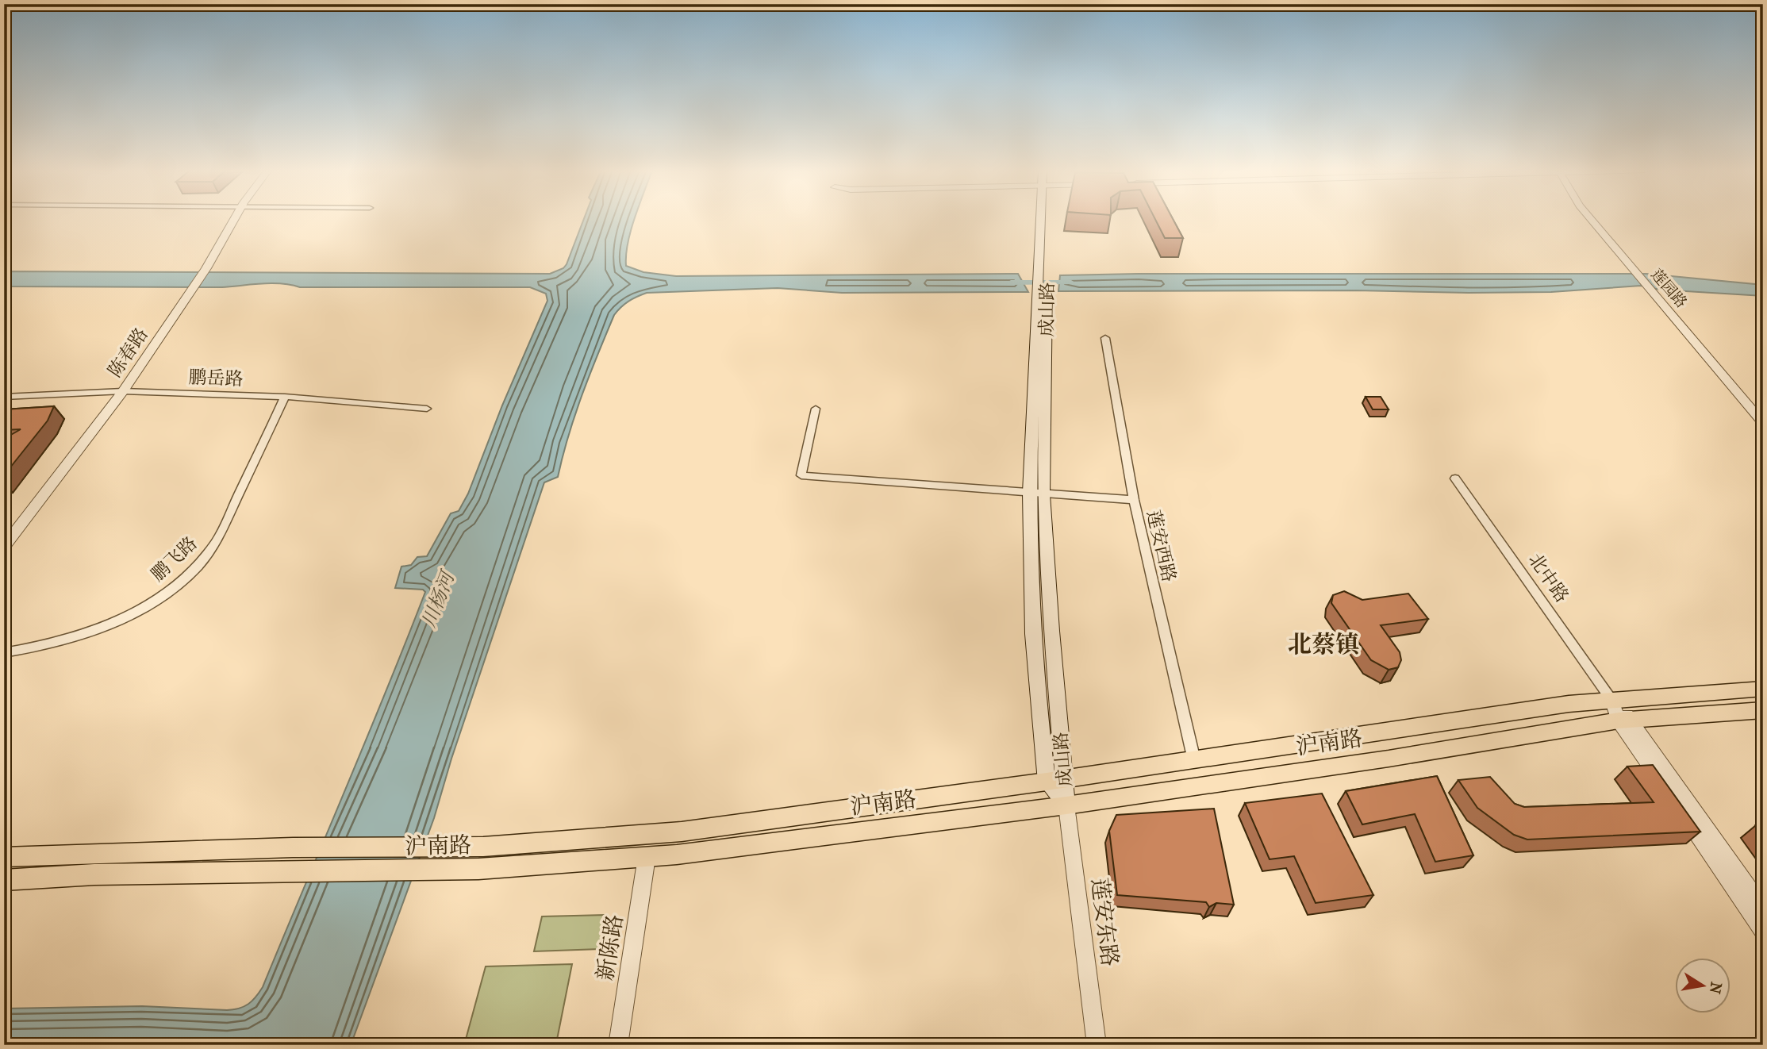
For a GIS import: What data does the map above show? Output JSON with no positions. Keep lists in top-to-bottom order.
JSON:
{
  "streets": {
    "main road": ["成山路", "沪南路"],
    "street": [
      "莲园路",
      "陈春路",
      "鹏岳路",
      "莲安西路",
      "鹏飞路",
      "北中路",
      "莲安东路",
      "新陈路"
    ]
  },
  "crossings": [
    ["成山路", "沪南路"],
    ["成山路", "莲安东路"],
    ["陈春路", "鹏岳路"],
    ["鹏岳路", "鹏飞路"],
    ["莲安西路", "沪南路"],
    ["北中路", "沪南路"],
    ["沪南路", "莲安东路"],
    ["沪南路", "新陈路"]
  ],
  "districts": ["北蔡镇"],
  "water": ["川杨河"],
  "north": "right"
}
